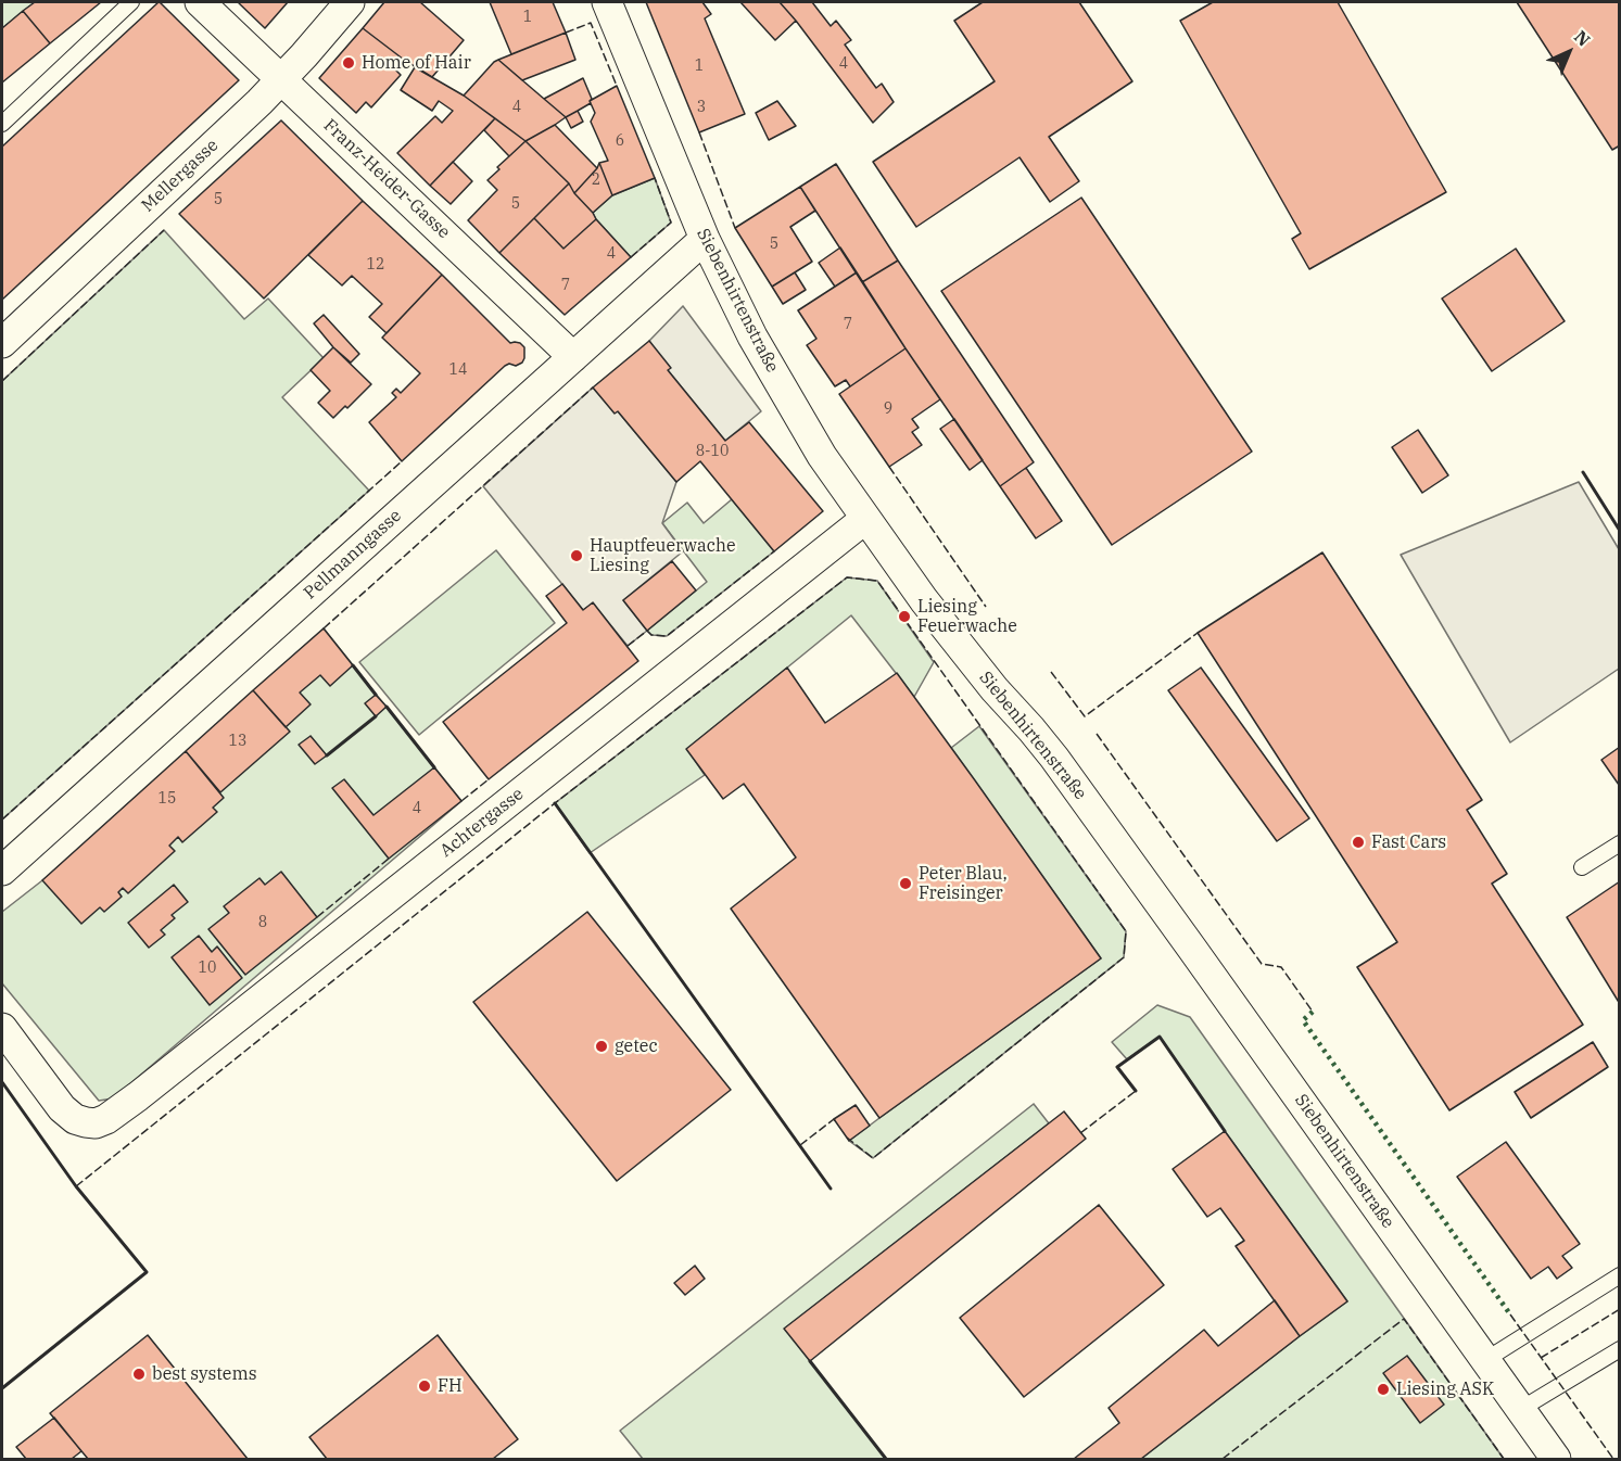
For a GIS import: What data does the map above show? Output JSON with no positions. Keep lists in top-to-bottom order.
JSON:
{
  "streets": {
    "street": [
      "Mellergasse",
      "Franz-Heider-Gasse",
      "Siebenhirtenstraße",
      "Pellmanngasse",
      "Achtergasse"
    ]
  },
  "crossings": [
    ["Mellergasse", "Franz-Heider-Gasse"],
    ["Franz-Heider-Gasse", "Pellmanngasse"],
    ["Siebenhirtenstraße", "Pellmanngasse"],
    ["Siebenhirtenstraße", "Achtergasse"]
  ],
  "places": [
    "Home of Hair",
    "Hauptfeuerwache Liesing",
    "Liesing Feuerwache",
    "Fast Cars",
    "Peter Blau, Freisinger",
    "getec",
    "best systems",
    "FH",
    "Liesing ASK"
  ],
  "house_numbers": [
    "1",
    "4",
    "1",
    "4",
    "3",
    "6",
    "2",
    "5",
    "5",
    "5",
    "4",
    "12",
    "7",
    "7",
    "14",
    "9",
    "8-10",
    "13",
    "15",
    "4",
    "8",
    "10"
  ],
  "north": "top right"
}
